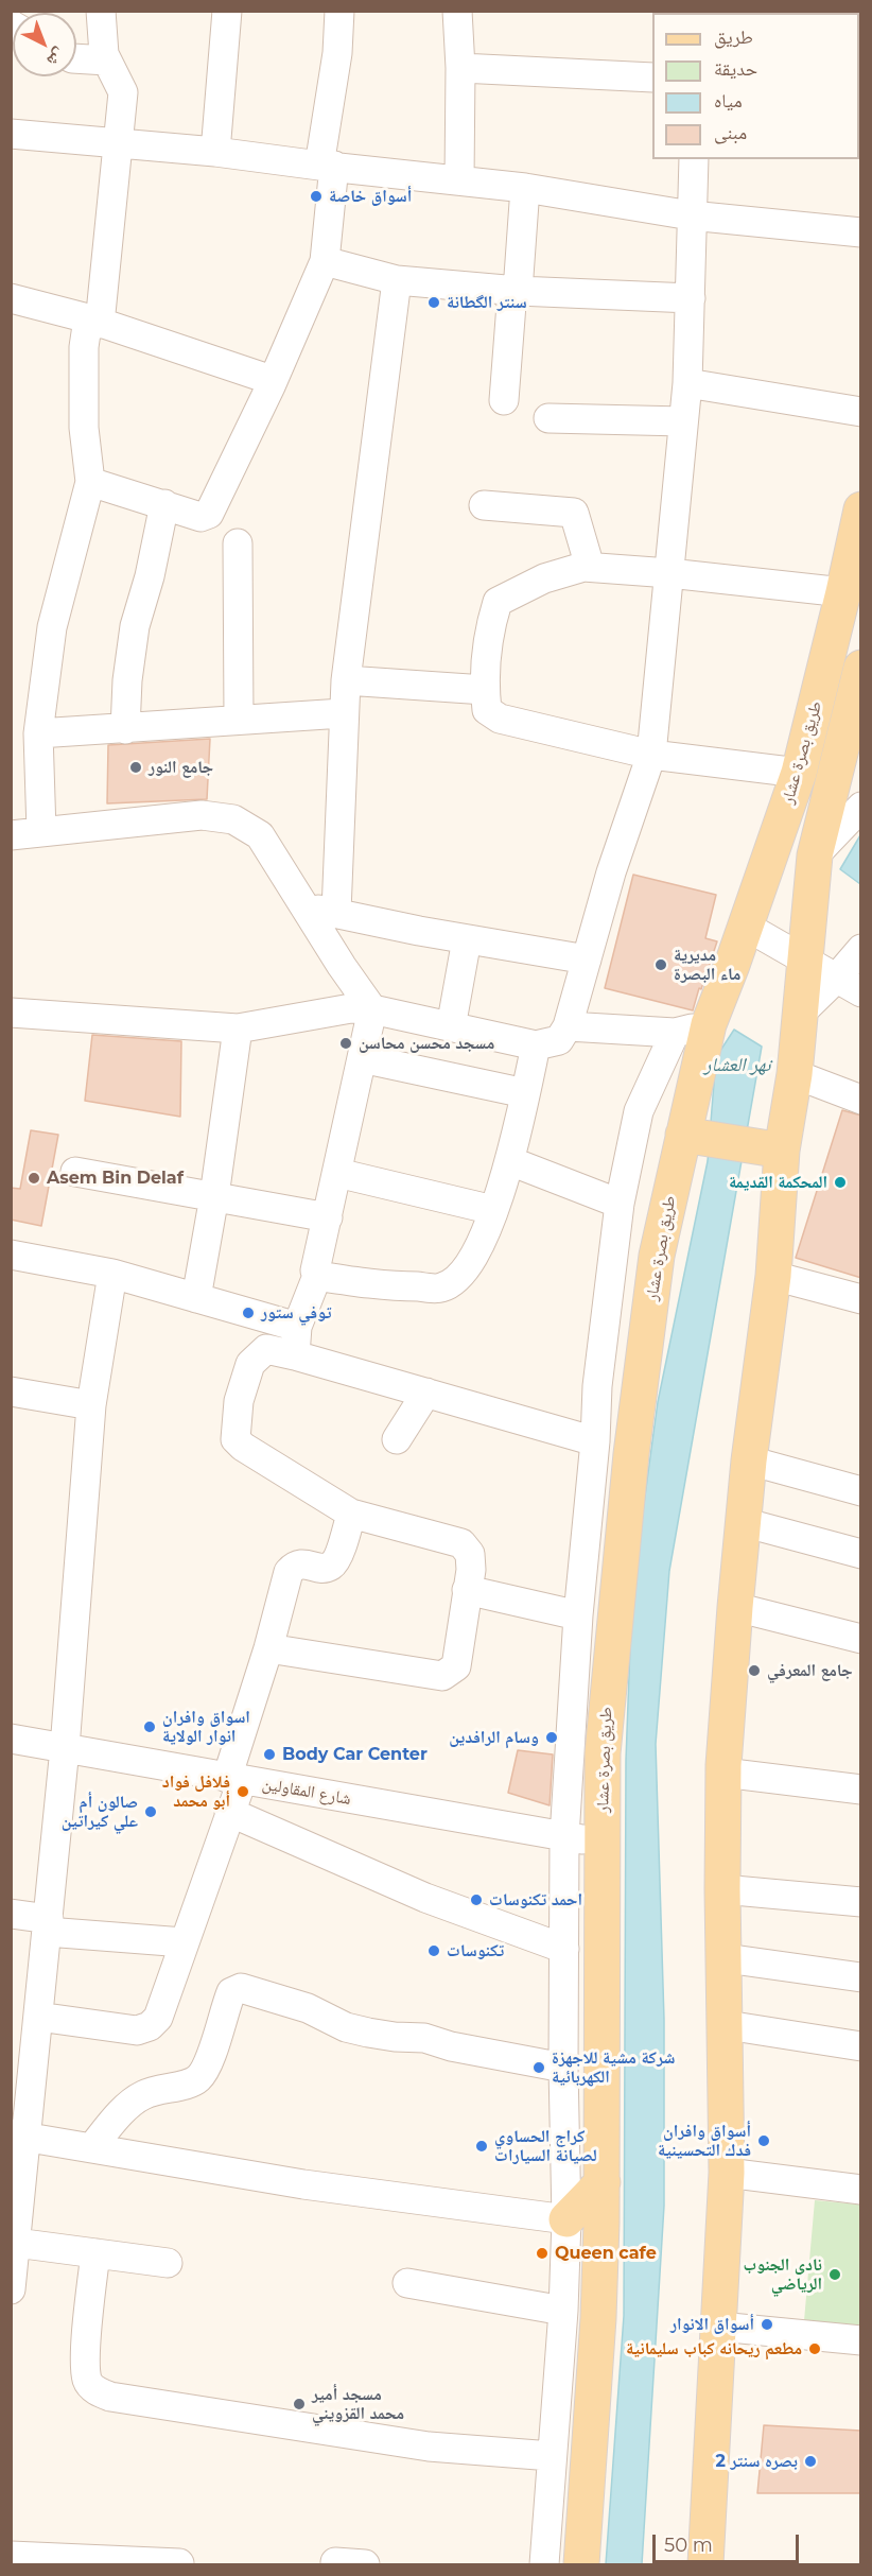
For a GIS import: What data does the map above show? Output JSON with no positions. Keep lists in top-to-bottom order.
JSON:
{
  "streets": {
    "main road": ["طريق بصرة عشار"],
    "street": ["شارع المقاولين"]
  },
  "crossings": [
    ["طريق بصرة عشار", "شارع المقاولين"]
  ],
  "water": ["نهر العشار"],
  "places": [
    "أسواق خاصة",
    "سنتر الگطانة",
    "جامع النور",
    "مديرية ماء البصرة",
    "مسجد محسن محاسن",
    "Asem Bin Delaf",
    "المحكمة القديمة",
    "توفي ستور",
    "جامع المعرفي",
    "اسواق وافران انوار الولاية",
    "وسام الرافدين",
    "Body Car Center",
    "فلافل فواد أبو محمد",
    "صالون أم علي كيراتين",
    "احمد تكنوسات",
    "تكنوسات",
    "شركة مشية للاجهزة الكهربائية",
    "أسواق وافران فدك التحسينية",
    "كراج الحساوي لصيانة السيارات",
    "Queen cafe",
    "نادي الجنوب الرياضي",
    "أسواق الانوار",
    "مطعم ريحانه كباب سليمانية",
    "مسجد أمير محمد القزويني",
    "بصره سنتر 2"
  ],
  "legend": [
    "طريق",
    "حديقة",
    "مياه",
    "مبنى"
  ],
  "scale_bar": "50 m",
  "north": "bottom right"
}
